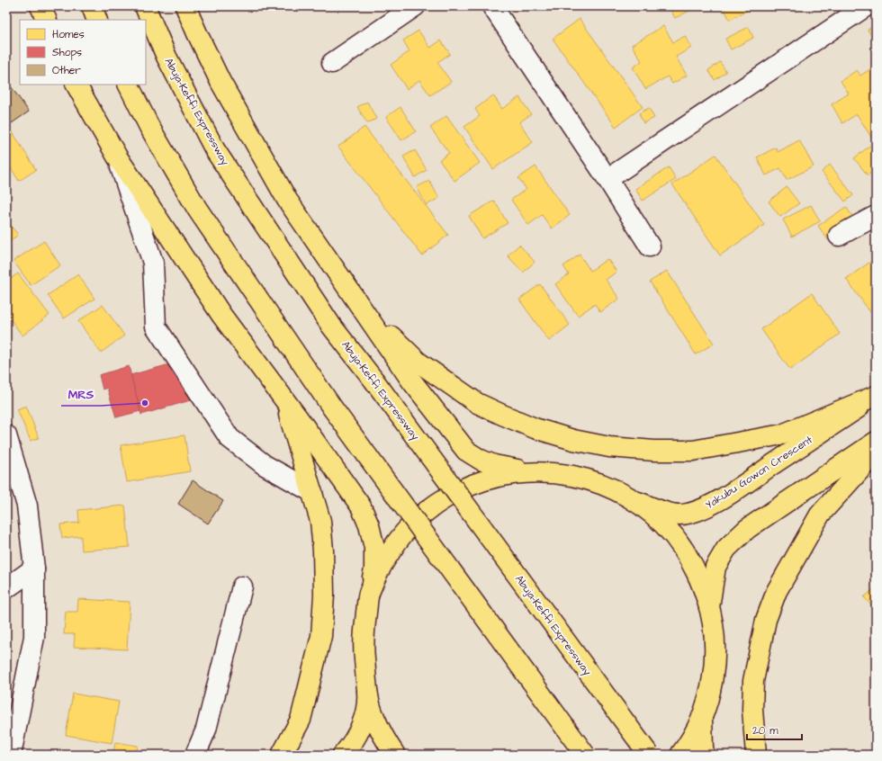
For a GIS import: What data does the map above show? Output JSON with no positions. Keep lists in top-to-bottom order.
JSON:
{
  "streets": {
    "main road": ["Abuja-Keffi Expressway", "Yakubu Gowon Crescent"]
  },
  "places": ["MRS"],
  "legend": ["Homes", "Shops", "Other"],
  "scale_bar": "20 m"
}
